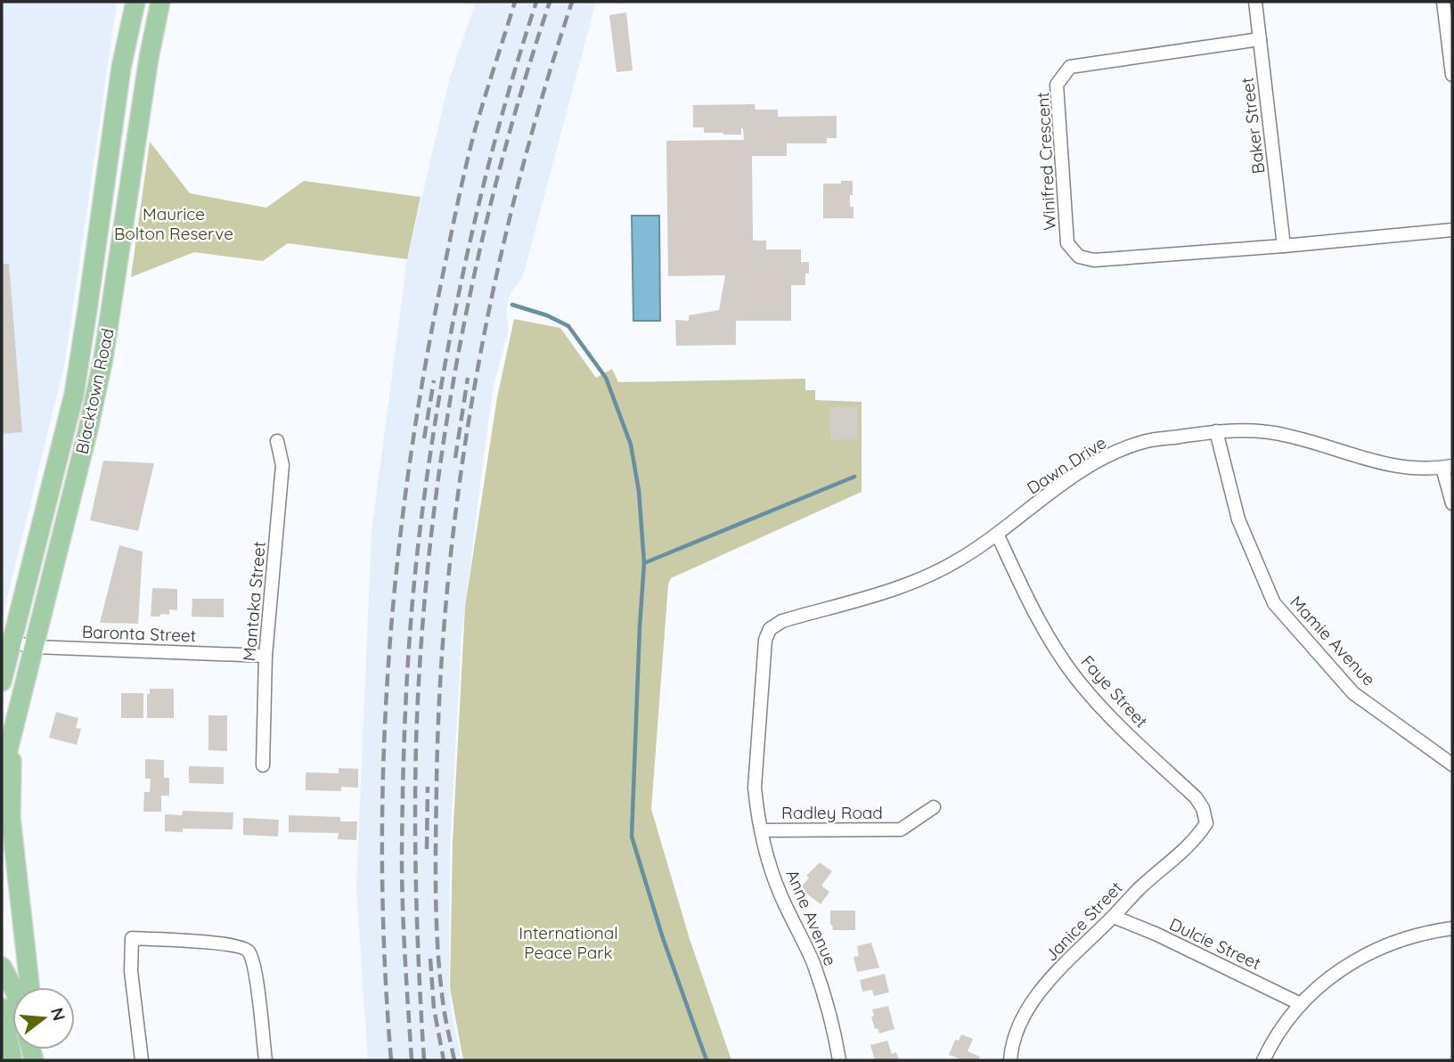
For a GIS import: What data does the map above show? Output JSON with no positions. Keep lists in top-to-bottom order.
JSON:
{
  "streets": {
    "main road": ["Blacktown Road"],
    "street": [
      "Baker Street",
      "Winifred Crescent",
      "Dawn Drive",
      "Mantaka Street",
      "Baronta Street",
      "Mamie Avenue",
      "Faye Street",
      "Radley Road",
      "Anne Avenue",
      "Janice Street",
      "Dulcie Street"
    ]
  },
  "crossings": [
    ["Baker Street", "Winifred Crescent"],
    ["Blacktown Road", "Baronta Street"],
    ["Dawn Drive", "Mamie Avenue"],
    ["Dawn Drive", "Faye Street"],
    ["Dawn Drive", "Anne Avenue"],
    ["Mantaka Street", "Baronta Street"],
    ["Faye Street", "Janice Street"],
    ["Radley Road", "Anne Avenue"],
    ["Janice Street", "Dulcie Street"]
  ],
  "parks": ["Maurice Bolton Reserve", "International Peace Park"],
  "north": "right"
}
